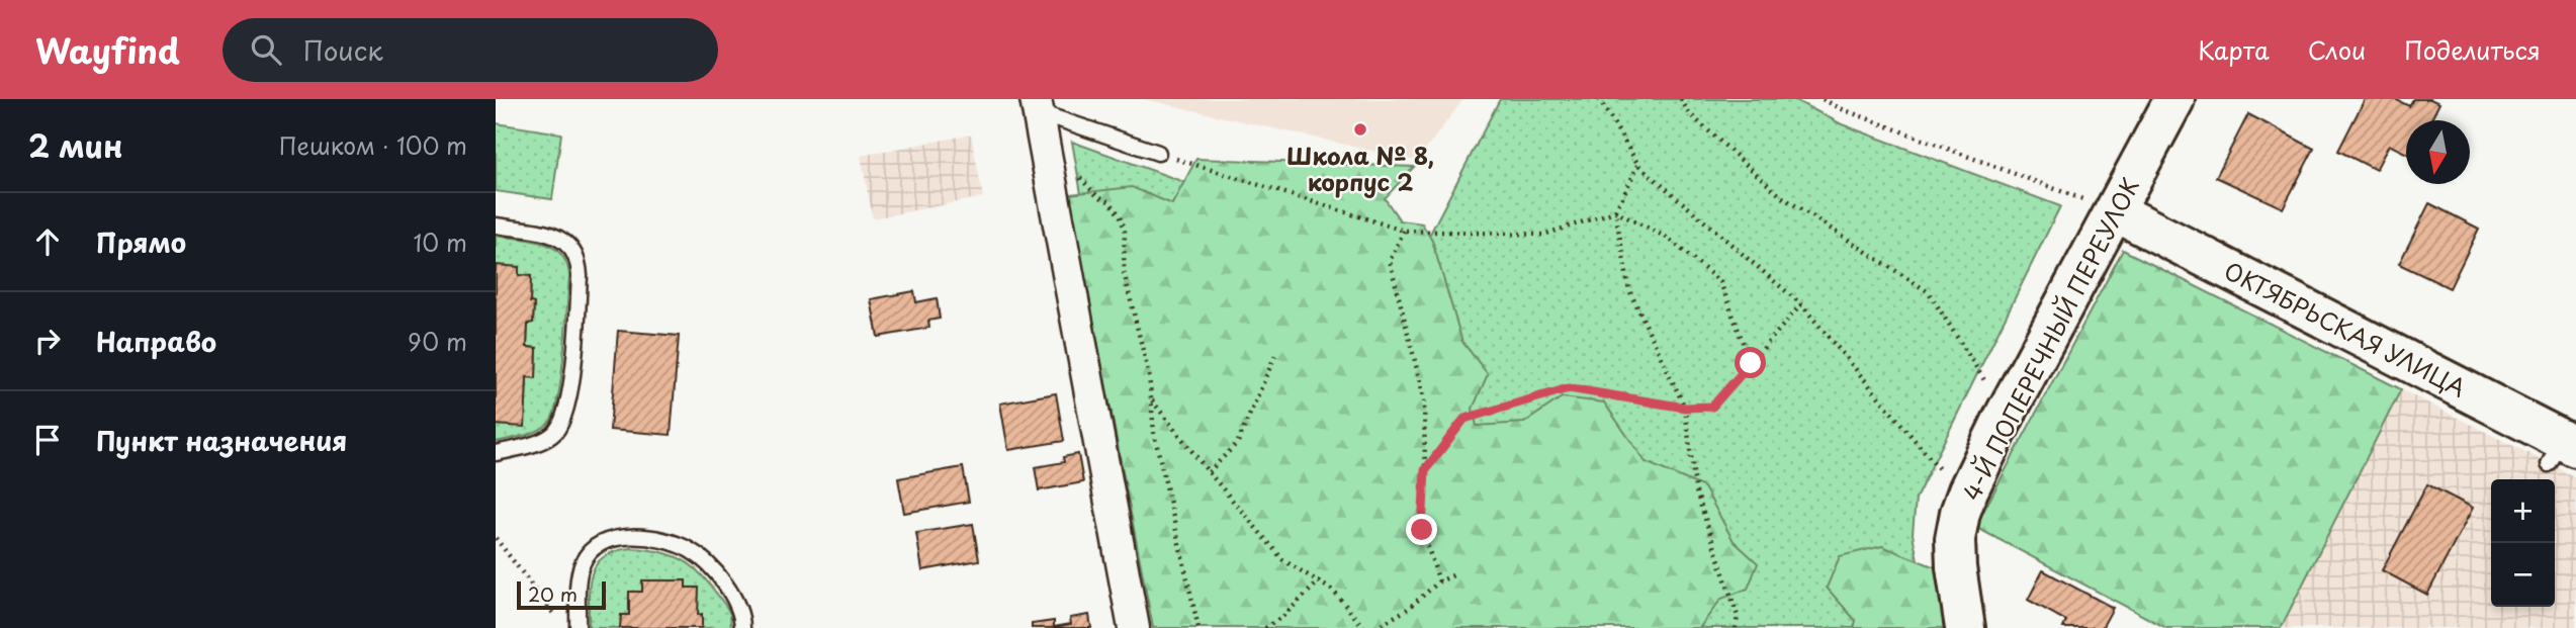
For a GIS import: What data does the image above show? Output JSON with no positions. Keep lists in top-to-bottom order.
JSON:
{
  "streets": {
    "street": ["ОКТЯБРЬСКАЯ УЛИЦА", "4-Й ПОПЕРЕЧНЫЙ ПЕРЕУЛОК"]
  },
  "crossings": [
    ["ОКТЯБРЬСКАЯ УЛИЦА", "4-Й ПОПЕРЕЧНЫЙ ПЕРЕУЛОК"]
  ],
  "places": ["Школа № 8, корпус 2"],
  "scale_bar": "20 m",
  "north": "bottom",
  "page": {
    "header": "Wayfind",
    "search": "Поиск",
    "nav": ["Карта", "Слои", "Поделиться"],
    "heading": ["2 мин", "Пешком · 100 m"],
    "list": [
      ["Прямо", "10 m"],
      ["Направо", "90 m"],
      "Пункт назначения"
    ],
    "map_buttons": ["+", "−"],
    "scale": "20 m"
  }
}
